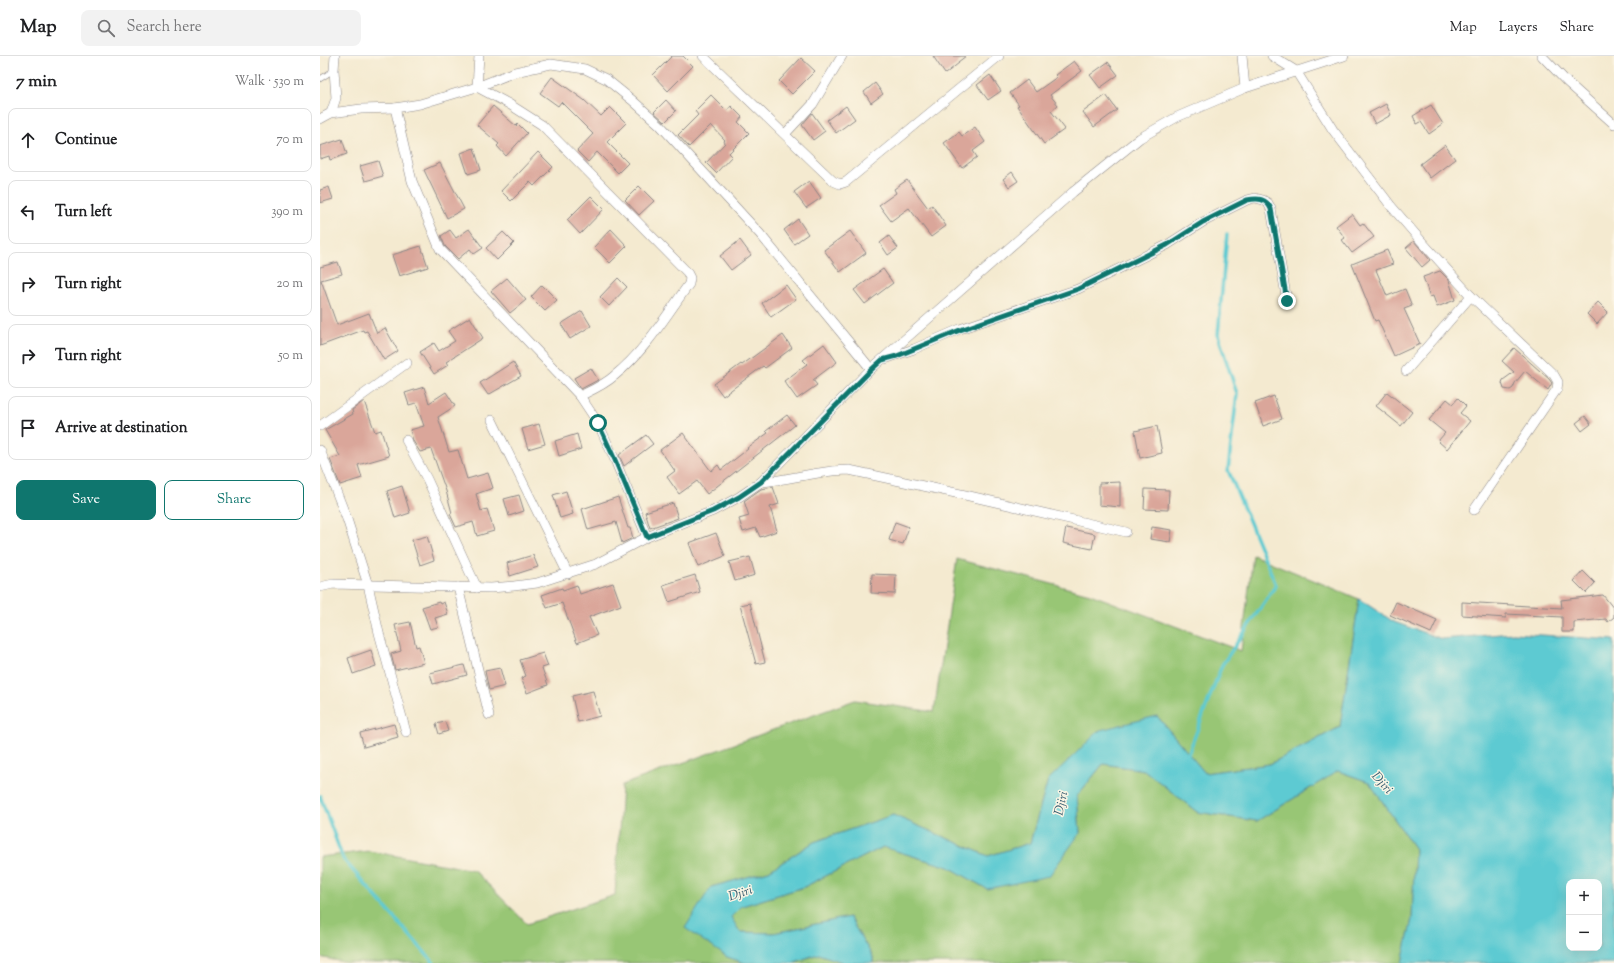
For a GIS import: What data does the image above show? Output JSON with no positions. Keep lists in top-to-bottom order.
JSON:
{
  "water": ["Djiri"],
  "page": {
    "header": "Map",
    "search": "Search here",
    "nav": ["Map", "Layers", "Share"],
    "heading": ["7 min", "Walk · 530 m"],
    "list": [
      ["Continue", "70 m"],
      ["Turn left", "390 m"],
      ["Turn right", "20 m"],
      ["Turn right", "50 m"],
      "Arrive at destination"
    ],
    "buttons": ["Save", "Share"],
    "map_buttons": ["+", "−"]
  }
}
